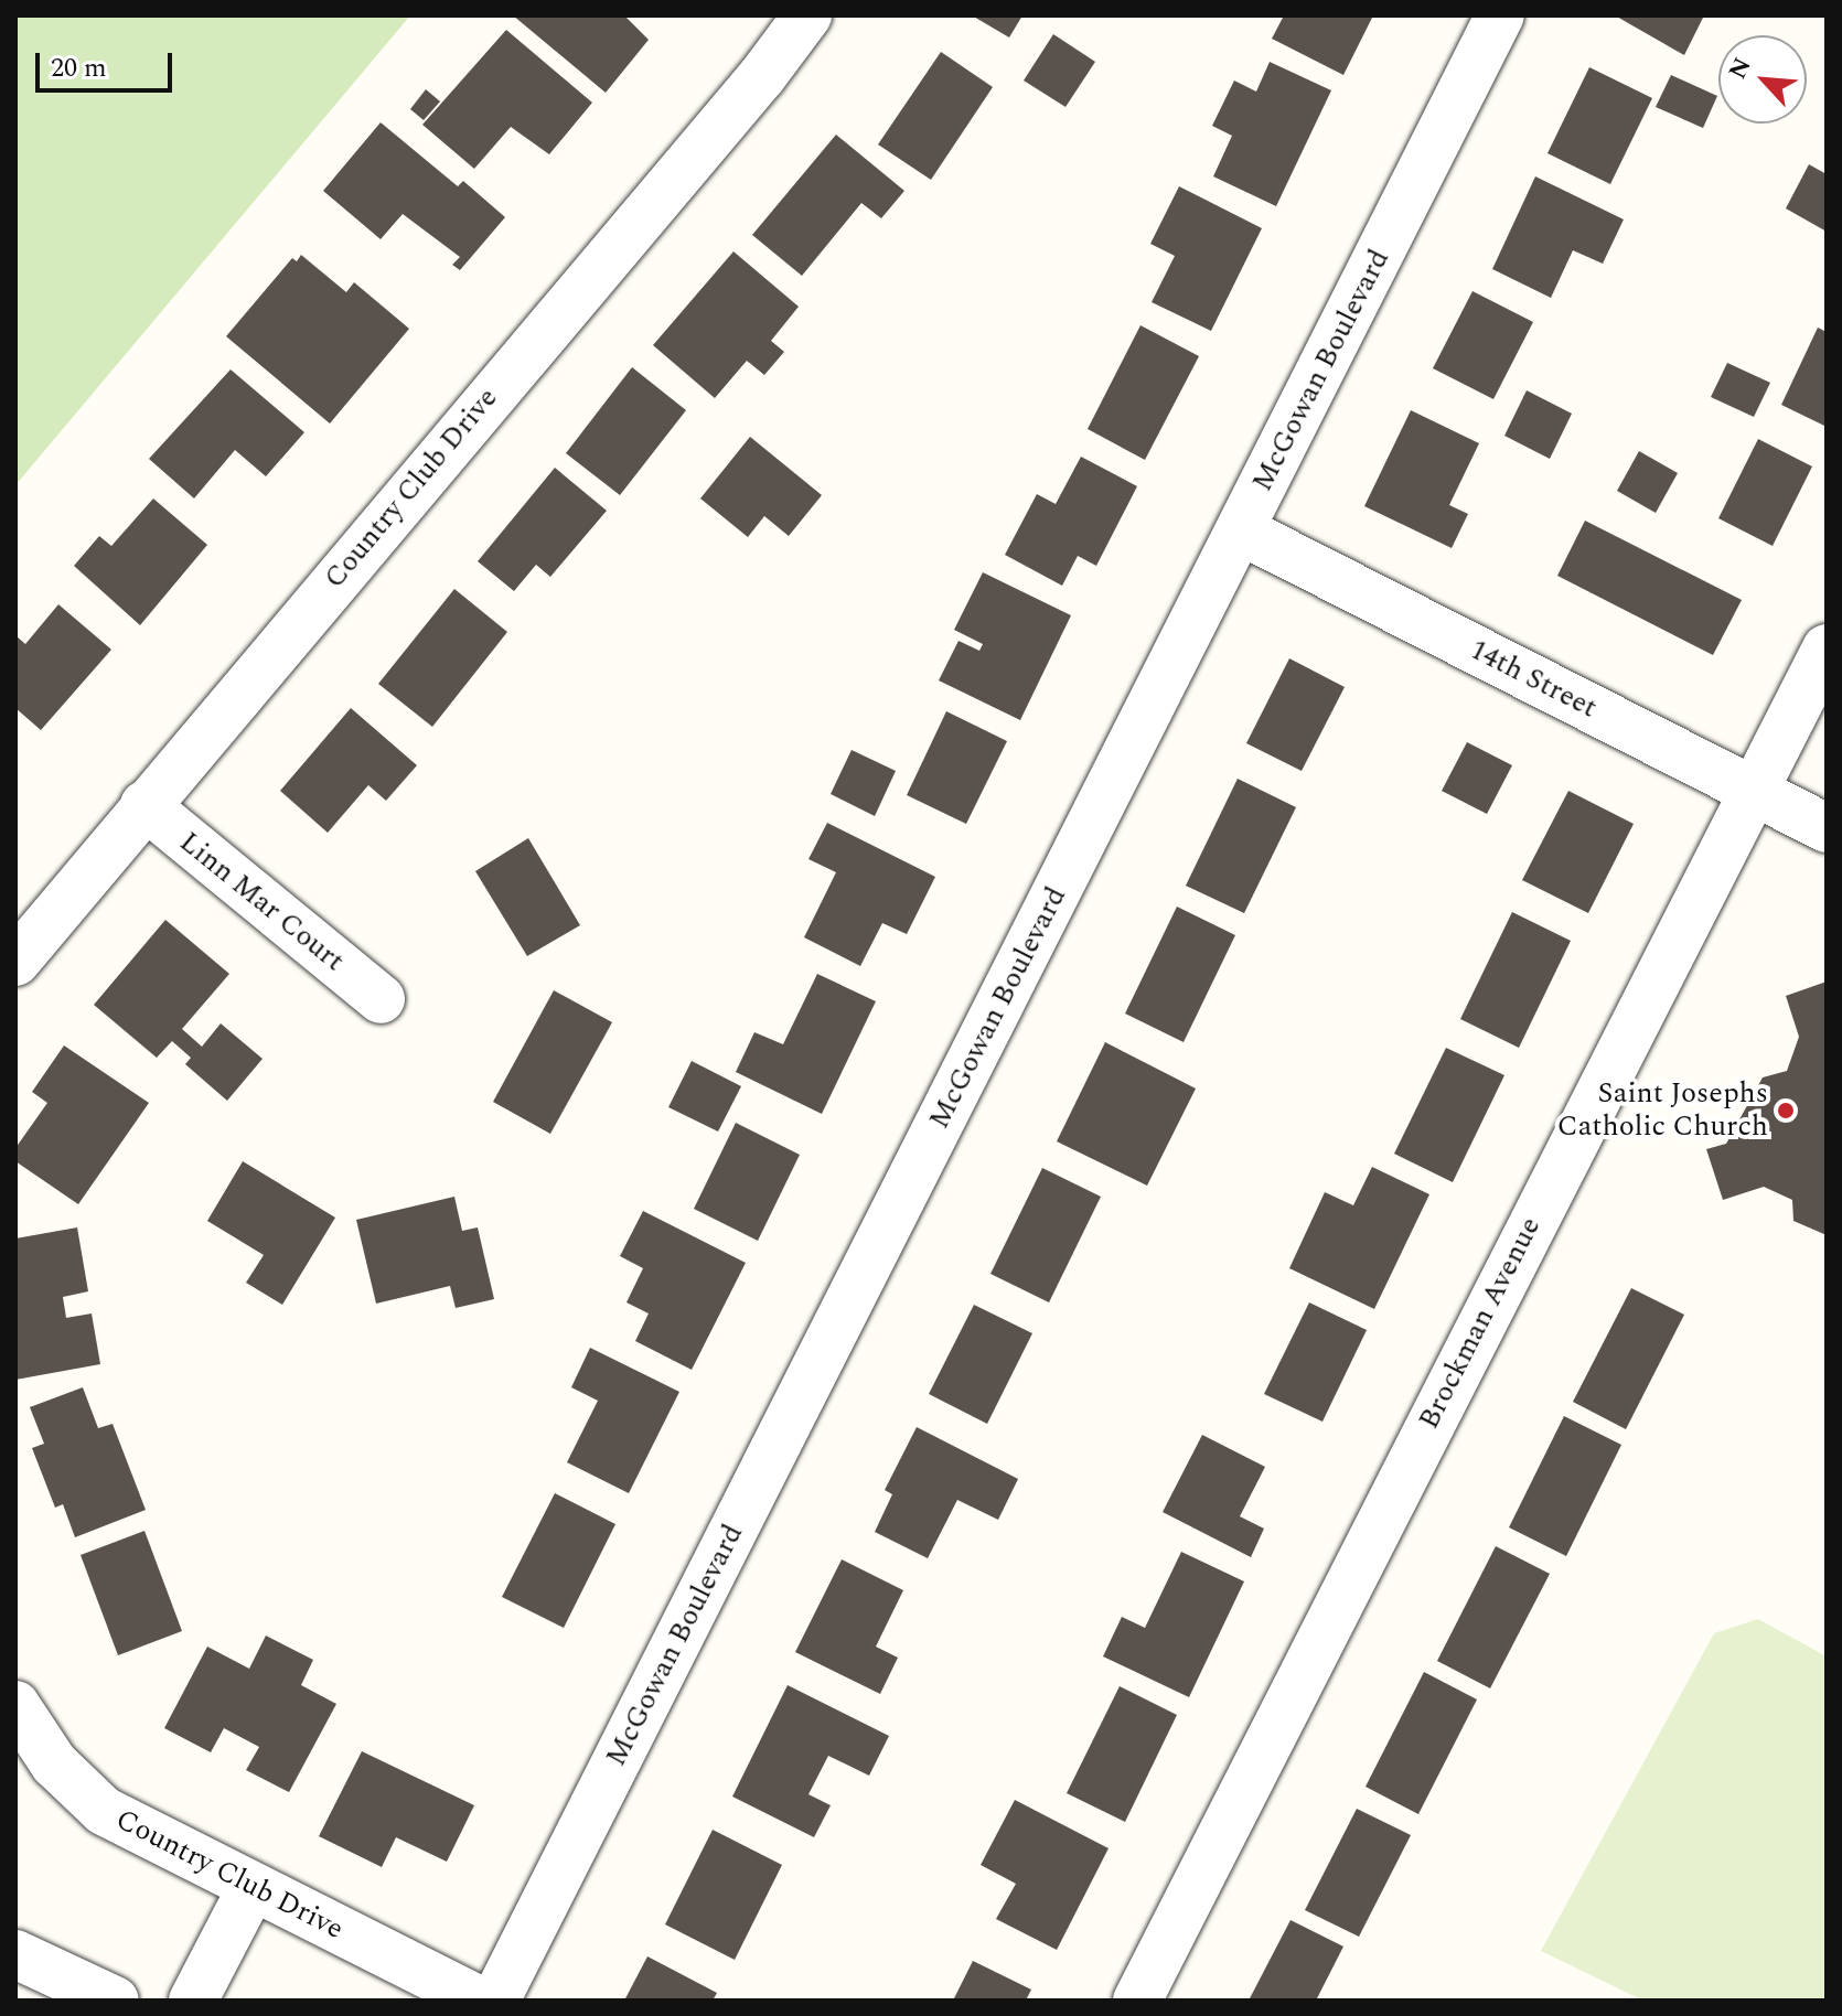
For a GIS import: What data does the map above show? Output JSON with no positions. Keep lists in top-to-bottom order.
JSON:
{
  "streets": {
    "street": [
      "McGowan Boulevard",
      "Country Club Drive",
      "14th Street",
      "Linn Mar Court",
      "Brockman Avenue"
    ]
  },
  "crossings": [
    ["McGowan Boulevard", "14th Street"],
    ["Country Club Drive", "Linn Mar Court"],
    ["14th Street", "Brockman Avenue"]
  ],
  "places": ["Saint Josephs Catholic Church"],
  "scale_bar": "20 m",
  "north": "top left"
}
